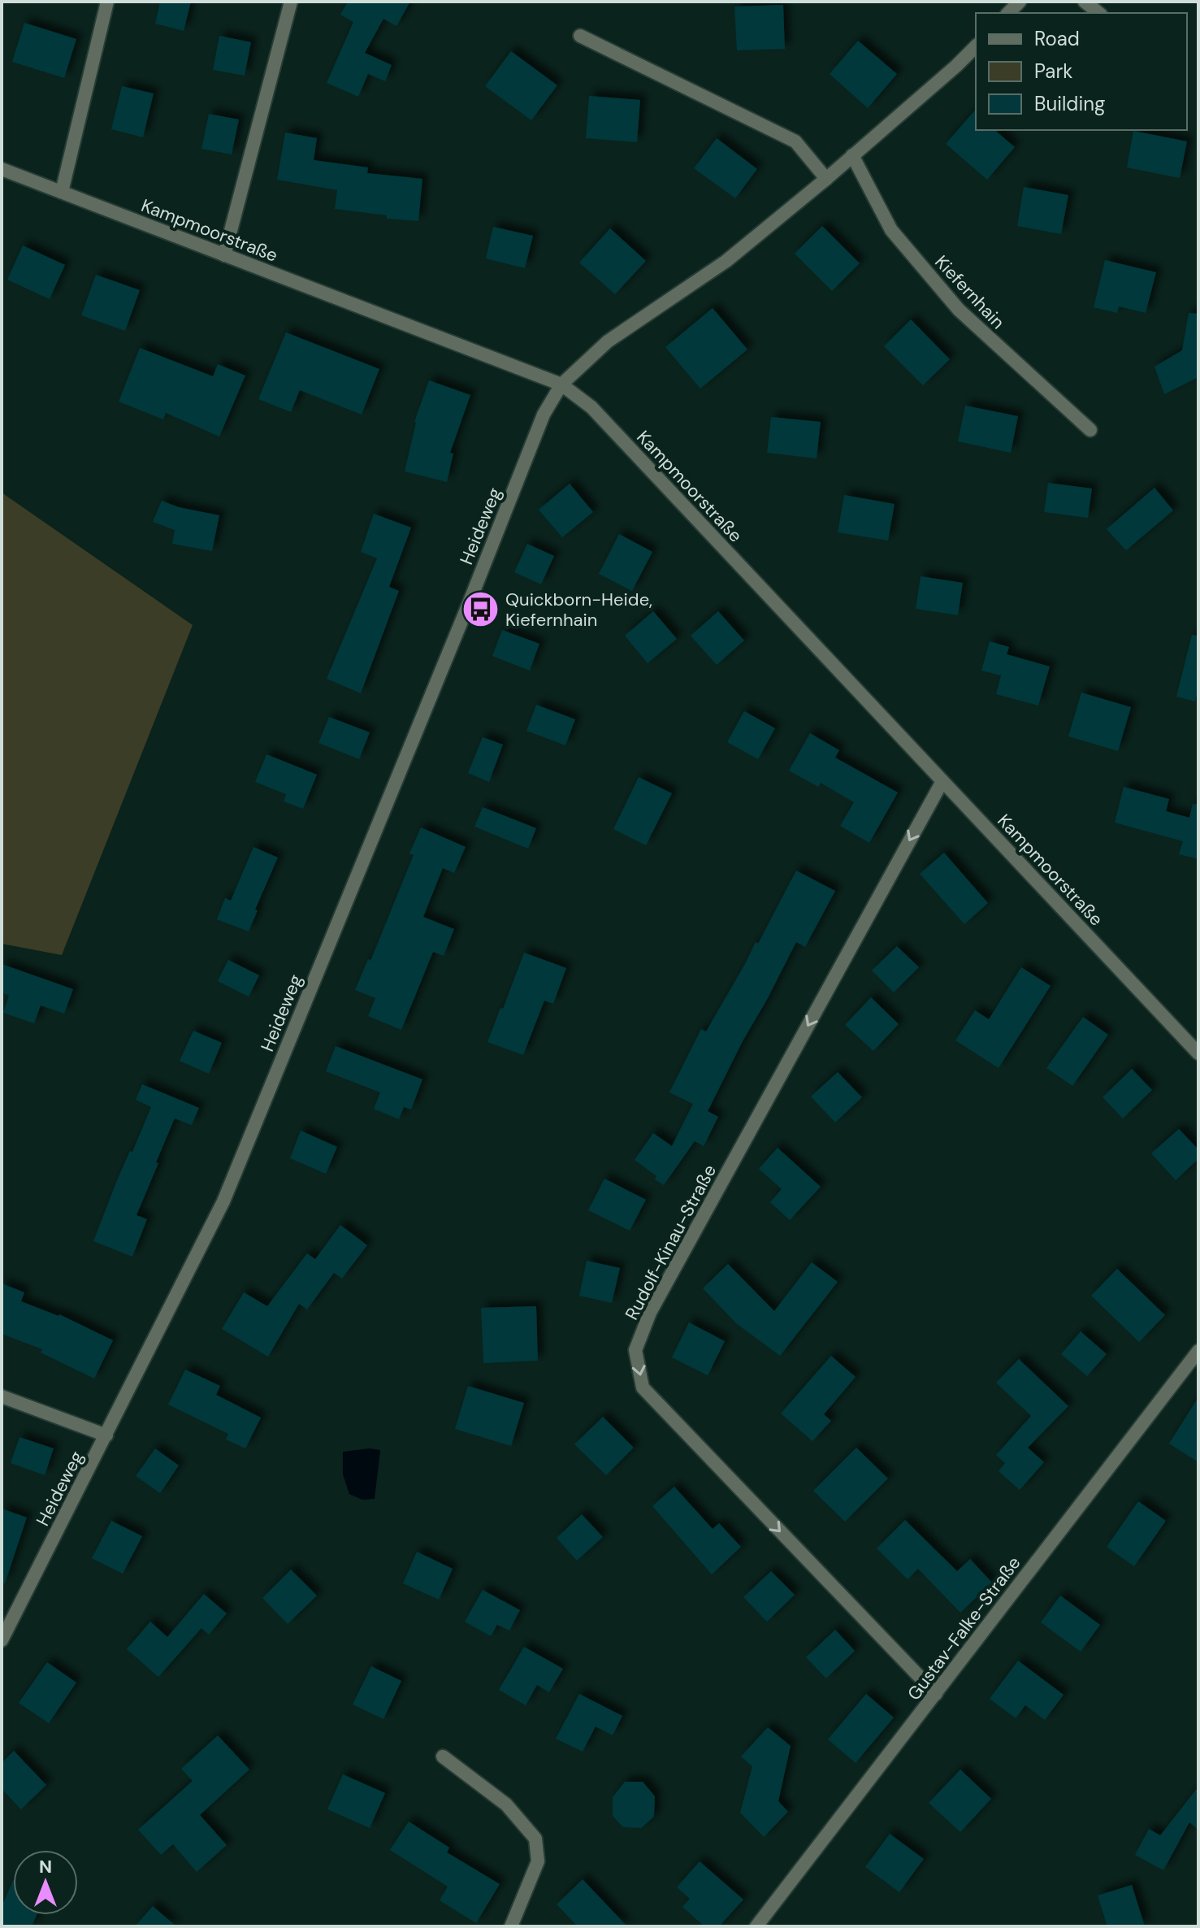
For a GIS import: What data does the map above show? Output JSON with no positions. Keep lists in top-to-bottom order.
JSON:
{
  "streets": {
    "street": [
      "Kampmoorstraße",
      "Kiefernhain",
      "Heideweg",
      "Rudolf-Kinau-Straße",
      "Gustav-Falke-Straße"
    ]
  },
  "crossings": [
    ["Kampmoorstraße", "Heideweg"],
    ["Kampmoorstraße", "Rudolf-Kinau-Straße"],
    ["Rudolf-Kinau-Straße", "Gustav-Falke-Straße"]
  ],
  "one_way": ["Rudolf-Kinau-Straße"],
  "places": {
    "bus stop": ["Quickborn-Heide, Kiefernhain"]
  },
  "legend": ["Road", "Park", "Building"],
  "north": "top"
}
